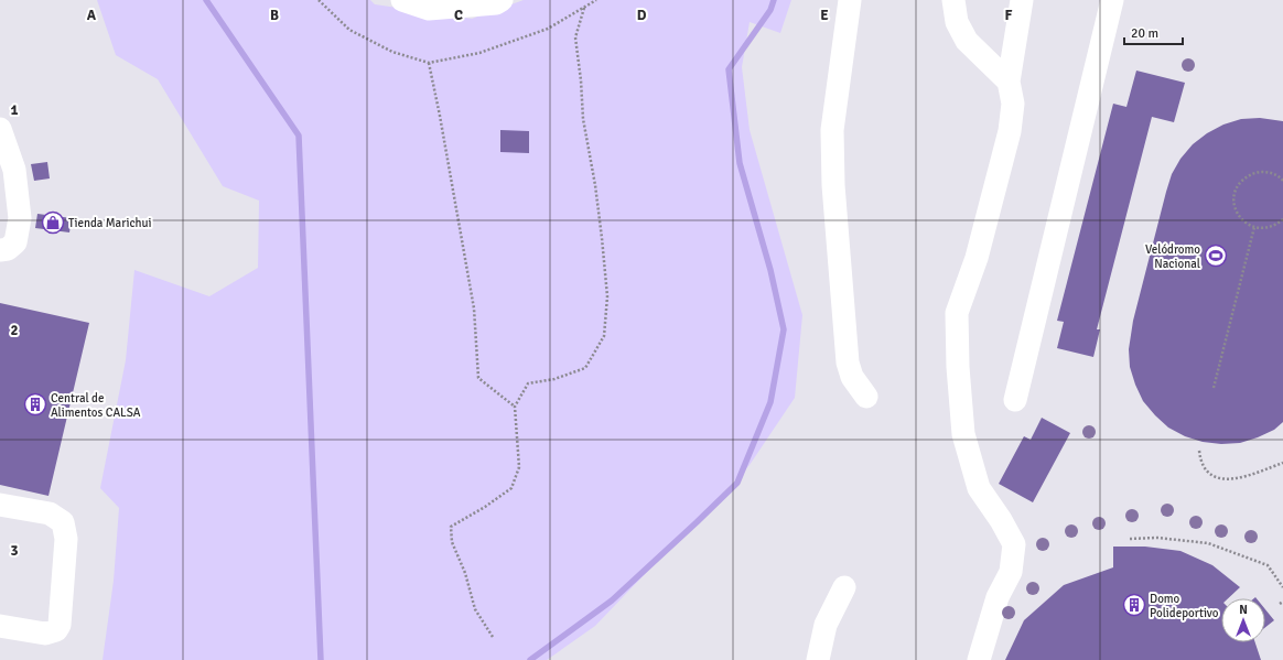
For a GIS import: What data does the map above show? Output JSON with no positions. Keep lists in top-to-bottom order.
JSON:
{
  "places": {
    "shop": ["Tienda Marichui"],
    "sports": ["Velódromo Nacional"],
    "building": ["Central de Alimentos CALSA", "Domo Polideportivo"]
  },
  "scale_bar": "20 m",
  "north": "top",
  "grid": {
    "columns": [
      "A",
      "B",
      "C",
      "D",
      "E",
      "F"
    ],
    "rows": ["1", "2", "3"]
  }
}
